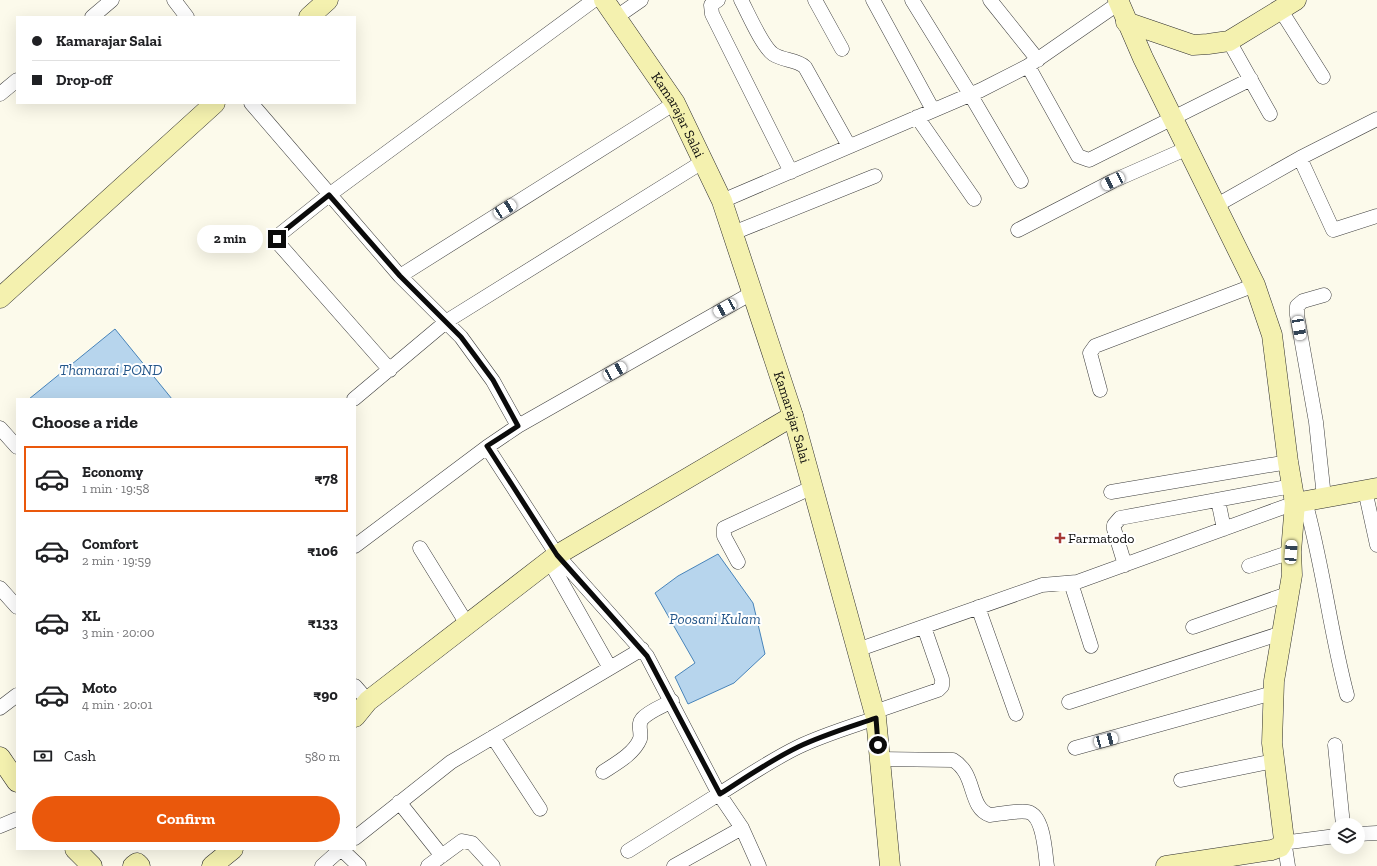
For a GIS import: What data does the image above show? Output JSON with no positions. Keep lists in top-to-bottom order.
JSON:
{
  "streets": {
    "street": ["Kamarajar Salai"]
  },
  "water": ["Thamarai POND", "Poosani Kulam"],
  "places": {
    "health": ["Farmatodo"]
  },
  "page": {
    "banner": ["Kamarajar Salai", "Drop-off"],
    "bubble": "2 min",
    "heading": "Choose a ride",
    "list": [
      {
        "name": "Economy",
        "note": "1 min · 19:58",
        "value": "₹78"
      },
      {
        "name": "Comfort",
        "note": "2 min · 19:59",
        "value": "₹106"
      },
      {
        "name": "XL",
        "note": "3 min · 20:00",
        "value": "₹133"
      },
      {
        "name": "Moto",
        "note": "4 min · 20:01",
        "value": "₹90"
      }
    ],
    "pay": ["Cash", "580 m"],
    "buttons": "Confirm"
  }
}
